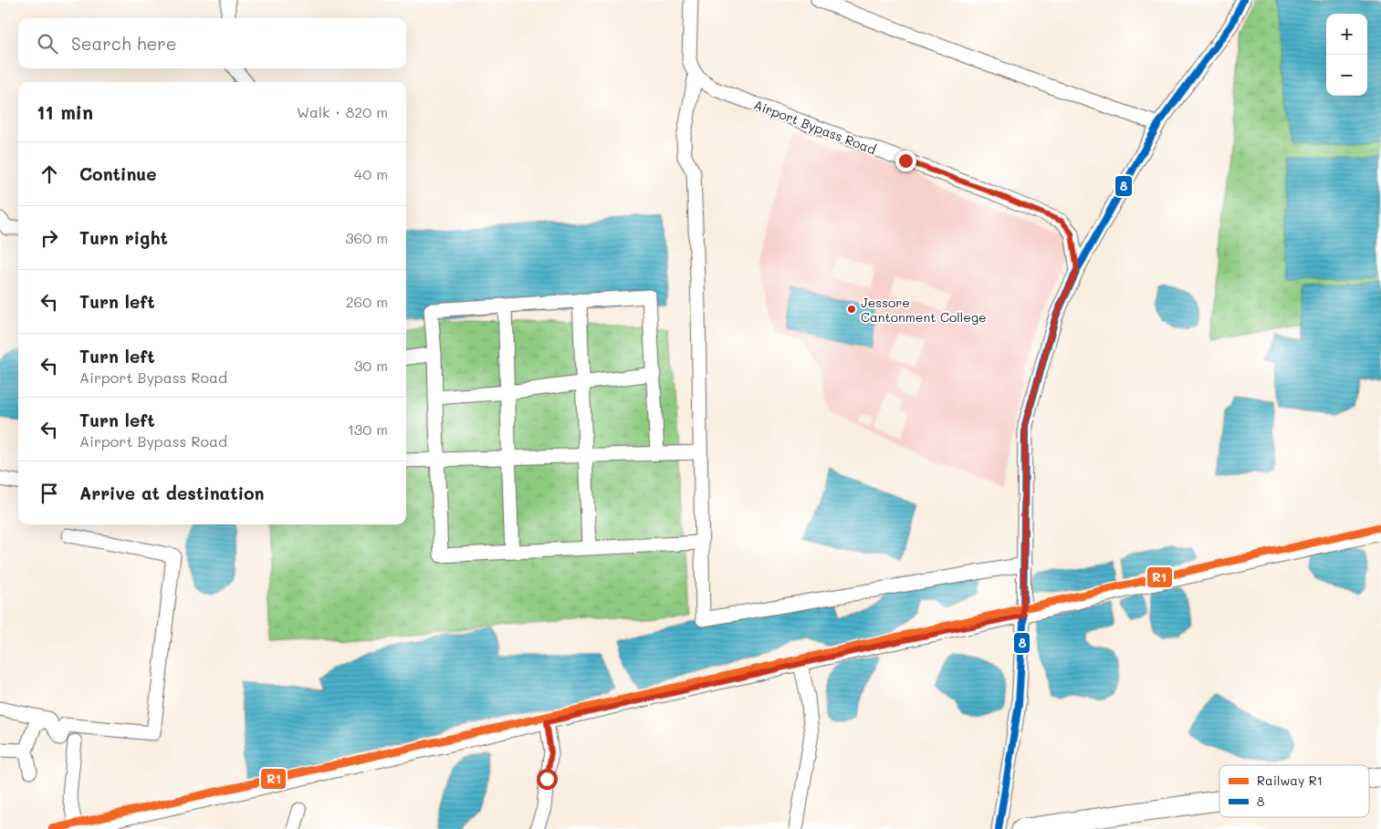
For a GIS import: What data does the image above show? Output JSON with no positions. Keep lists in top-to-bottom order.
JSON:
{
  "streets": {
    "street": ["Airport Bypass Road"]
  },
  "places": ["Jessore Cantonment College"],
  "lines": ["transit line 8", "rail line R1"],
  "legend": ["Railway R1", "8"],
  "page": {
    "map_buttons": ["+", "−"],
    "search": "Search here",
    "heading": ["11 min", "Walk · 820 m"],
    "list": [
      ["Continue", "40 m"],
      ["Turn right", "360 m"],
      ["Turn left", "260 m"],
      ["Turn left", "Airport Bypass Road", "30 m"],
      ["Turn left", "Airport Bypass Road", "130 m"],
      "Arrive at destination"
    ]
  }
}
